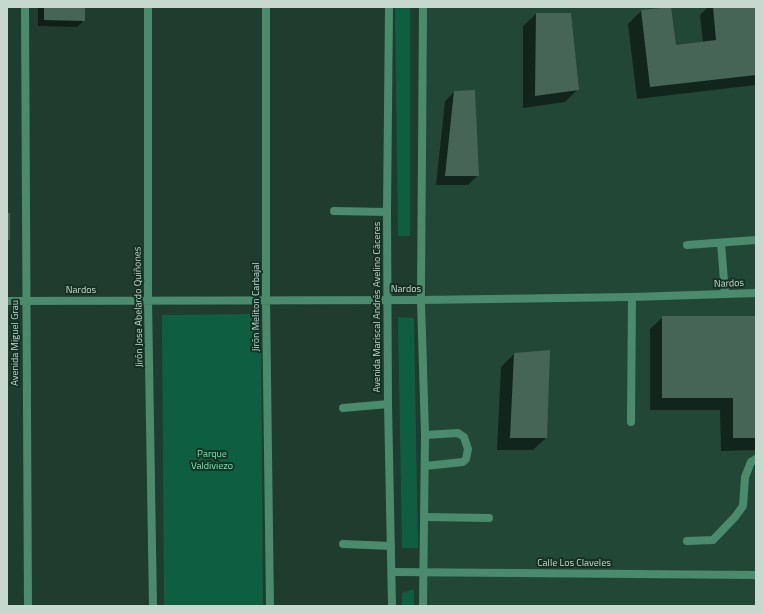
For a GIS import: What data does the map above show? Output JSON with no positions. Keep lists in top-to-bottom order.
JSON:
{
  "streets": {
    "street": [
      "Nardos",
      "Jirón Jose Abelardo Quiñones",
      "Jirón Meliton Carbajal",
      "Avenida Mariscal Andrés Avelino Cáceres",
      "Avenida Miguel Grau",
      "Calle Los Claveles"
    ]
  },
  "crossings": [
    ["Nardos", "Jirón Jose Abelardo Quiñones"],
    ["Nardos", "Jirón Meliton Carbajal"],
    ["Nardos", "Avenida Mariscal Andrés Avelino Cáceres"],
    ["Nardos", "Avenida Miguel Grau"],
    ["Avenida Mariscal Andrés Avelino Cáceres", "Calle Los Claveles"]
  ],
  "parks": ["Parque Valdiviezo"]
}
